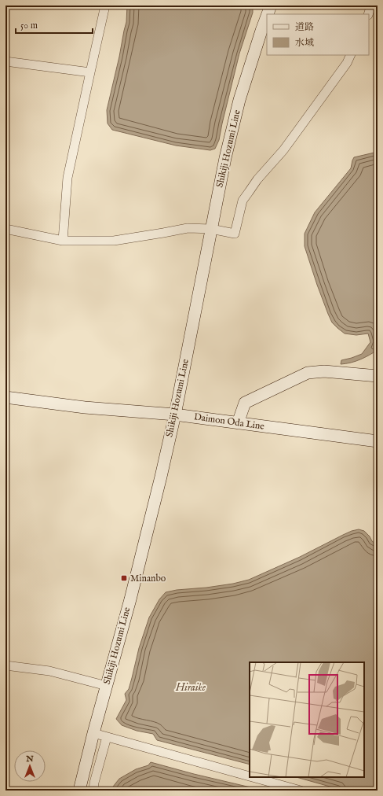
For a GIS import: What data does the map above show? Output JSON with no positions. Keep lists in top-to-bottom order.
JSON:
{
  "streets": {
    "main road": ["Shikiji Hozumi Line", "Daimon Oda Line"]
  },
  "crossings": [
    ["Shikiji Hozumi Line", "Daimon Oda Line"]
  ],
  "water": ["Hiraike"],
  "places": {
    "transit": ["Minanbo"]
  },
  "legend": ["道路", "水域"],
  "scale_bar": "50 m",
  "north": "top"
}
